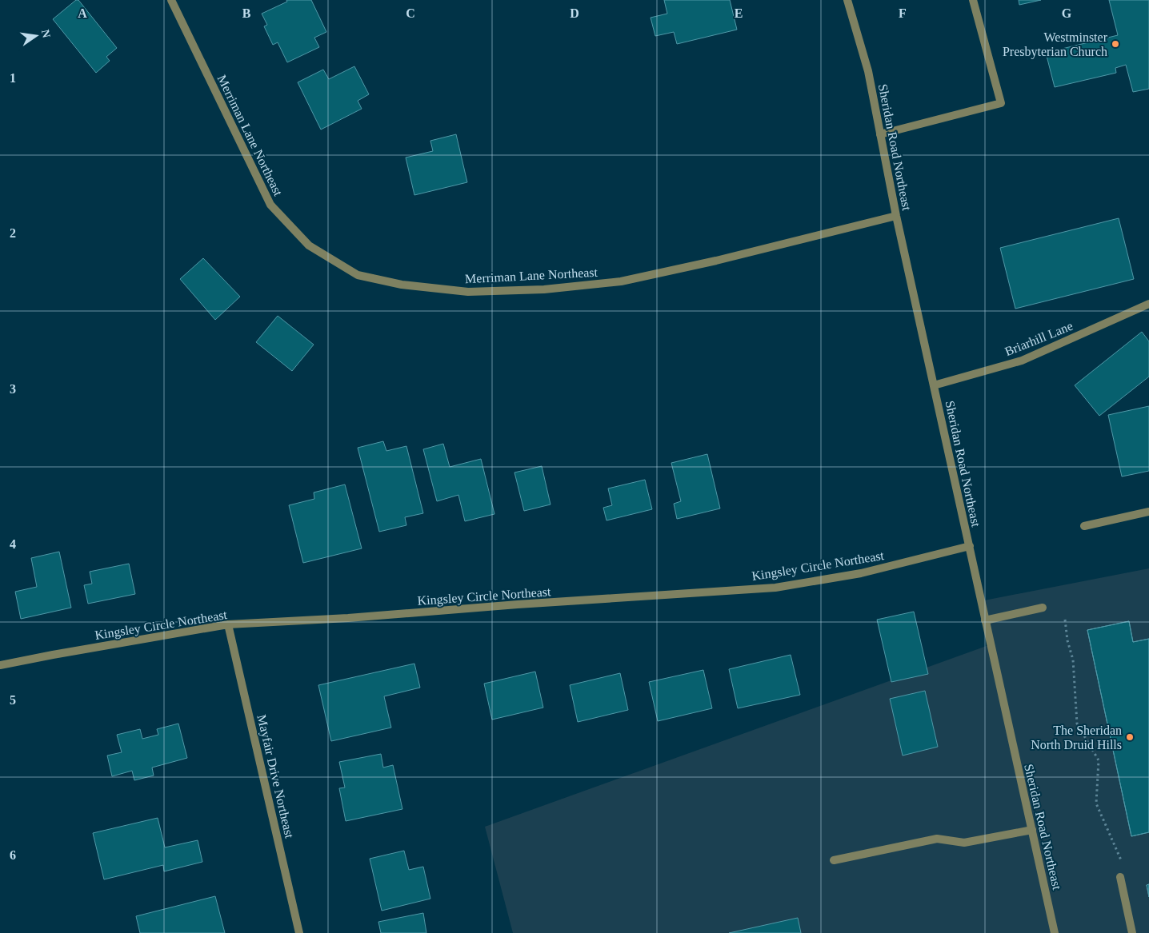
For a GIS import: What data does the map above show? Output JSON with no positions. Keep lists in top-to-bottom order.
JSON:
{
  "streets": {
    "street": [
      "Merriman Lane Northeast",
      "Sheridan Road Northeast",
      "Briarhill Lane",
      "Kingsley Circle Northeast",
      "Mayfair Drive Northeast"
    ]
  },
  "crossings": [
    ["Merriman Lane Northeast", "Sheridan Road Northeast"],
    ["Sheridan Road Northeast", "Briarhill Lane"],
    ["Sheridan Road Northeast", "Kingsley Circle Northeast"],
    ["Kingsley Circle Northeast", "Mayfair Drive Northeast"]
  ],
  "places": ["Westminster Presbyterian Church", "The Sheridan North Druid Hills"],
  "north": "right",
  "grid": {
    "columns": [
      "A",
      "B",
      "C",
      "D",
      "E",
      "F",
      "G"
    ],
    "rows": [
      "1",
      "2",
      "3",
      "4",
      "5",
      "6"
    ]
  }
}
